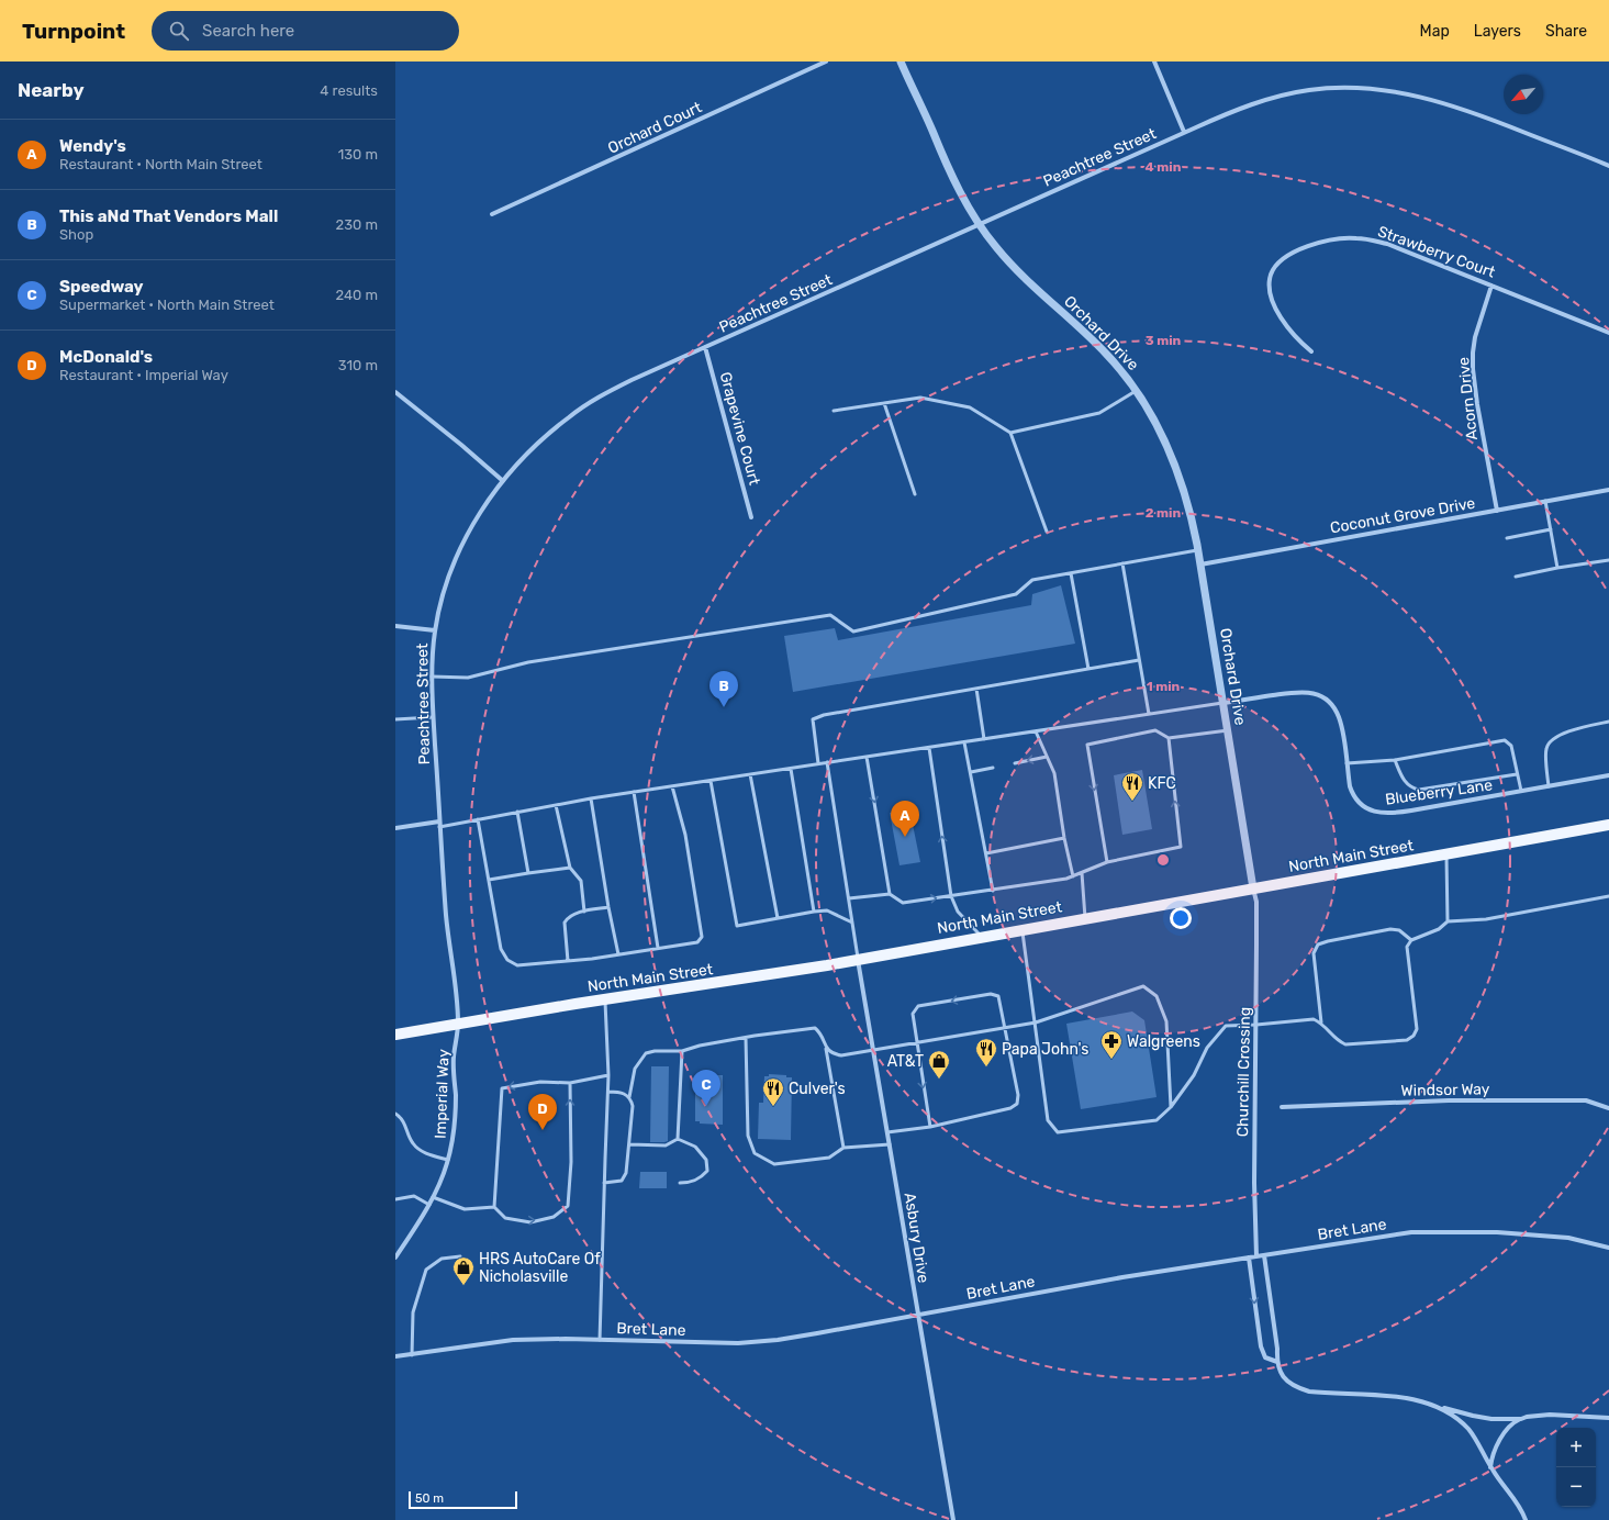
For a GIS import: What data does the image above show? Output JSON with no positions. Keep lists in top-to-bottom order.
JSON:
{
  "streets": {
    "main road": ["North Main Street"],
    "street": [
      "Orchard Court",
      "Peachtree Street",
      "Strawberry Court",
      "Orchard Drive",
      "Acorn Drive",
      "Grapevine Court",
      "Coconut Grove Drive",
      "Blueberry Lane",
      "Churchill Crossing",
      "Windsor Way",
      "Imperial Way",
      "Bret Lane",
      "Asbury Drive"
    ]
  },
  "crossings": [
    ["Peachtree Street", "Orchard Drive"],
    ["Peachtree Street", "Grapevine Court"],
    ["Peachtree Street", "North Main Street"],
    ["Peachtree Street", "Imperial Way"],
    ["Strawberry Court", "Acorn Drive"],
    ["Orchard Drive", "Coconut Grove Drive"],
    ["Orchard Drive", "Blueberry Lane"],
    ["Orchard Drive", "North Main Street"],
    ["Orchard Drive", "Churchill Crossing"],
    ["Acorn Drive", "Coconut Grove Drive"],
    ["North Main Street", "Churchill Crossing"],
    ["North Main Street", "Imperial Way"],
    ["North Main Street", "Asbury Drive"],
    ["Churchill Crossing", "Bret Lane"],
    ["Bret Lane", "Asbury Drive"]
  ],
  "places": {
    "restaurant": ["KFC", "Papa John's", "Culver's"],
    "pharmacy": ["Walgreens"],
    "shop": ["AT&T", "HRS AutoCare Of Nicholasville"]
  },
  "scale_bar": "50 m",
  "north": "bottom left",
  "page": {
    "header": "Turnpoint",
    "search": "Search here",
    "nav": ["Map", "Layers", "Share"],
    "heading": ["Nearby", "4 results"],
    "list": [
      {
        "mark": "A",
        "name": "Wendy's",
        "note": "Restaurant · North Main Street",
        "value": "130 m"
      },
      {
        "mark": "B",
        "name": "This aNd That Vendors Mall",
        "note": "Shop",
        "value": "230 m"
      },
      {
        "mark": "C",
        "name": "Speedway",
        "note": "Supermarket · North Main Street",
        "value": "240 m"
      },
      {
        "mark": "D",
        "name": "McDonald's",
        "note": "Restaurant · Imperial Way",
        "value": "310 m"
      }
    ],
    "pins": [
      "B",
      "A",
      "C",
      "D"
    ],
    "map_buttons": ["+", "−"],
    "scale": "50 m"
  },
  "rings": [
    "4 min",
    "3 min",
    "2 min",
    "1 min"
  ]
}
